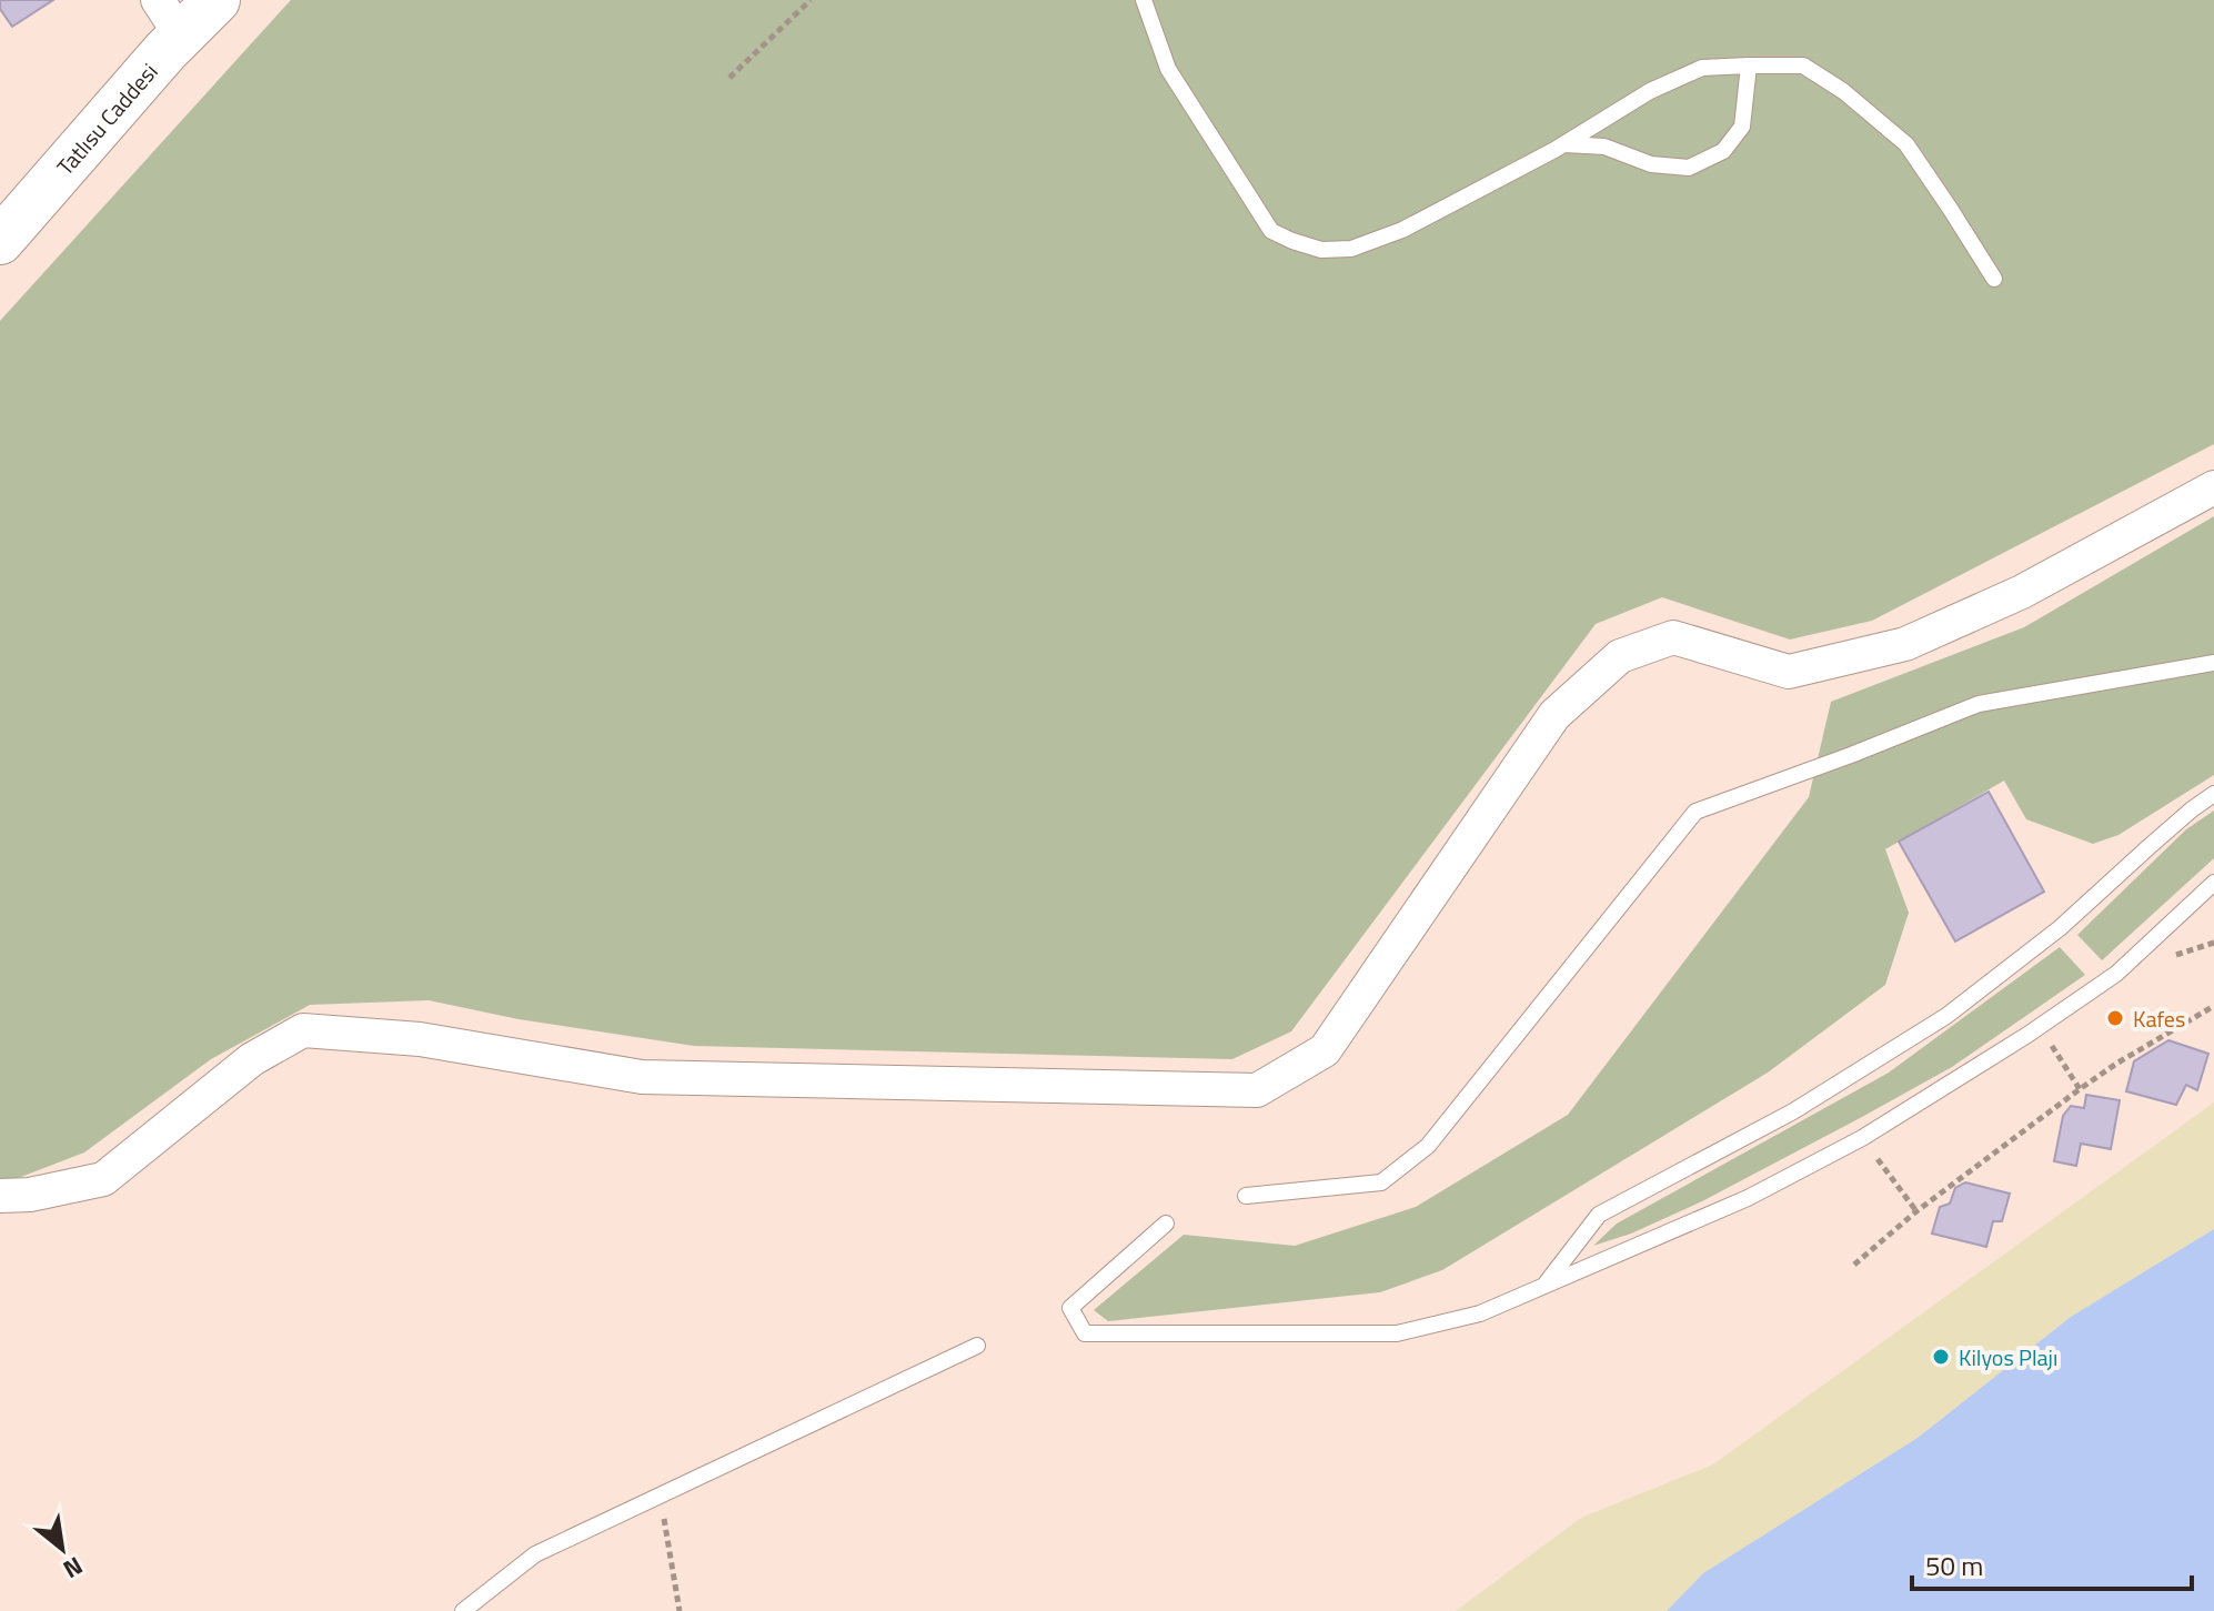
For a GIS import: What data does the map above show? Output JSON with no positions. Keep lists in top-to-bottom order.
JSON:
{
  "streets": {
    "main road": ["Tatlısu Caddesi"]
  },
  "places": ["Kafes", "Kilyos Plajı"],
  "scale_bar": "50 m",
  "north": "bottom right"
}
